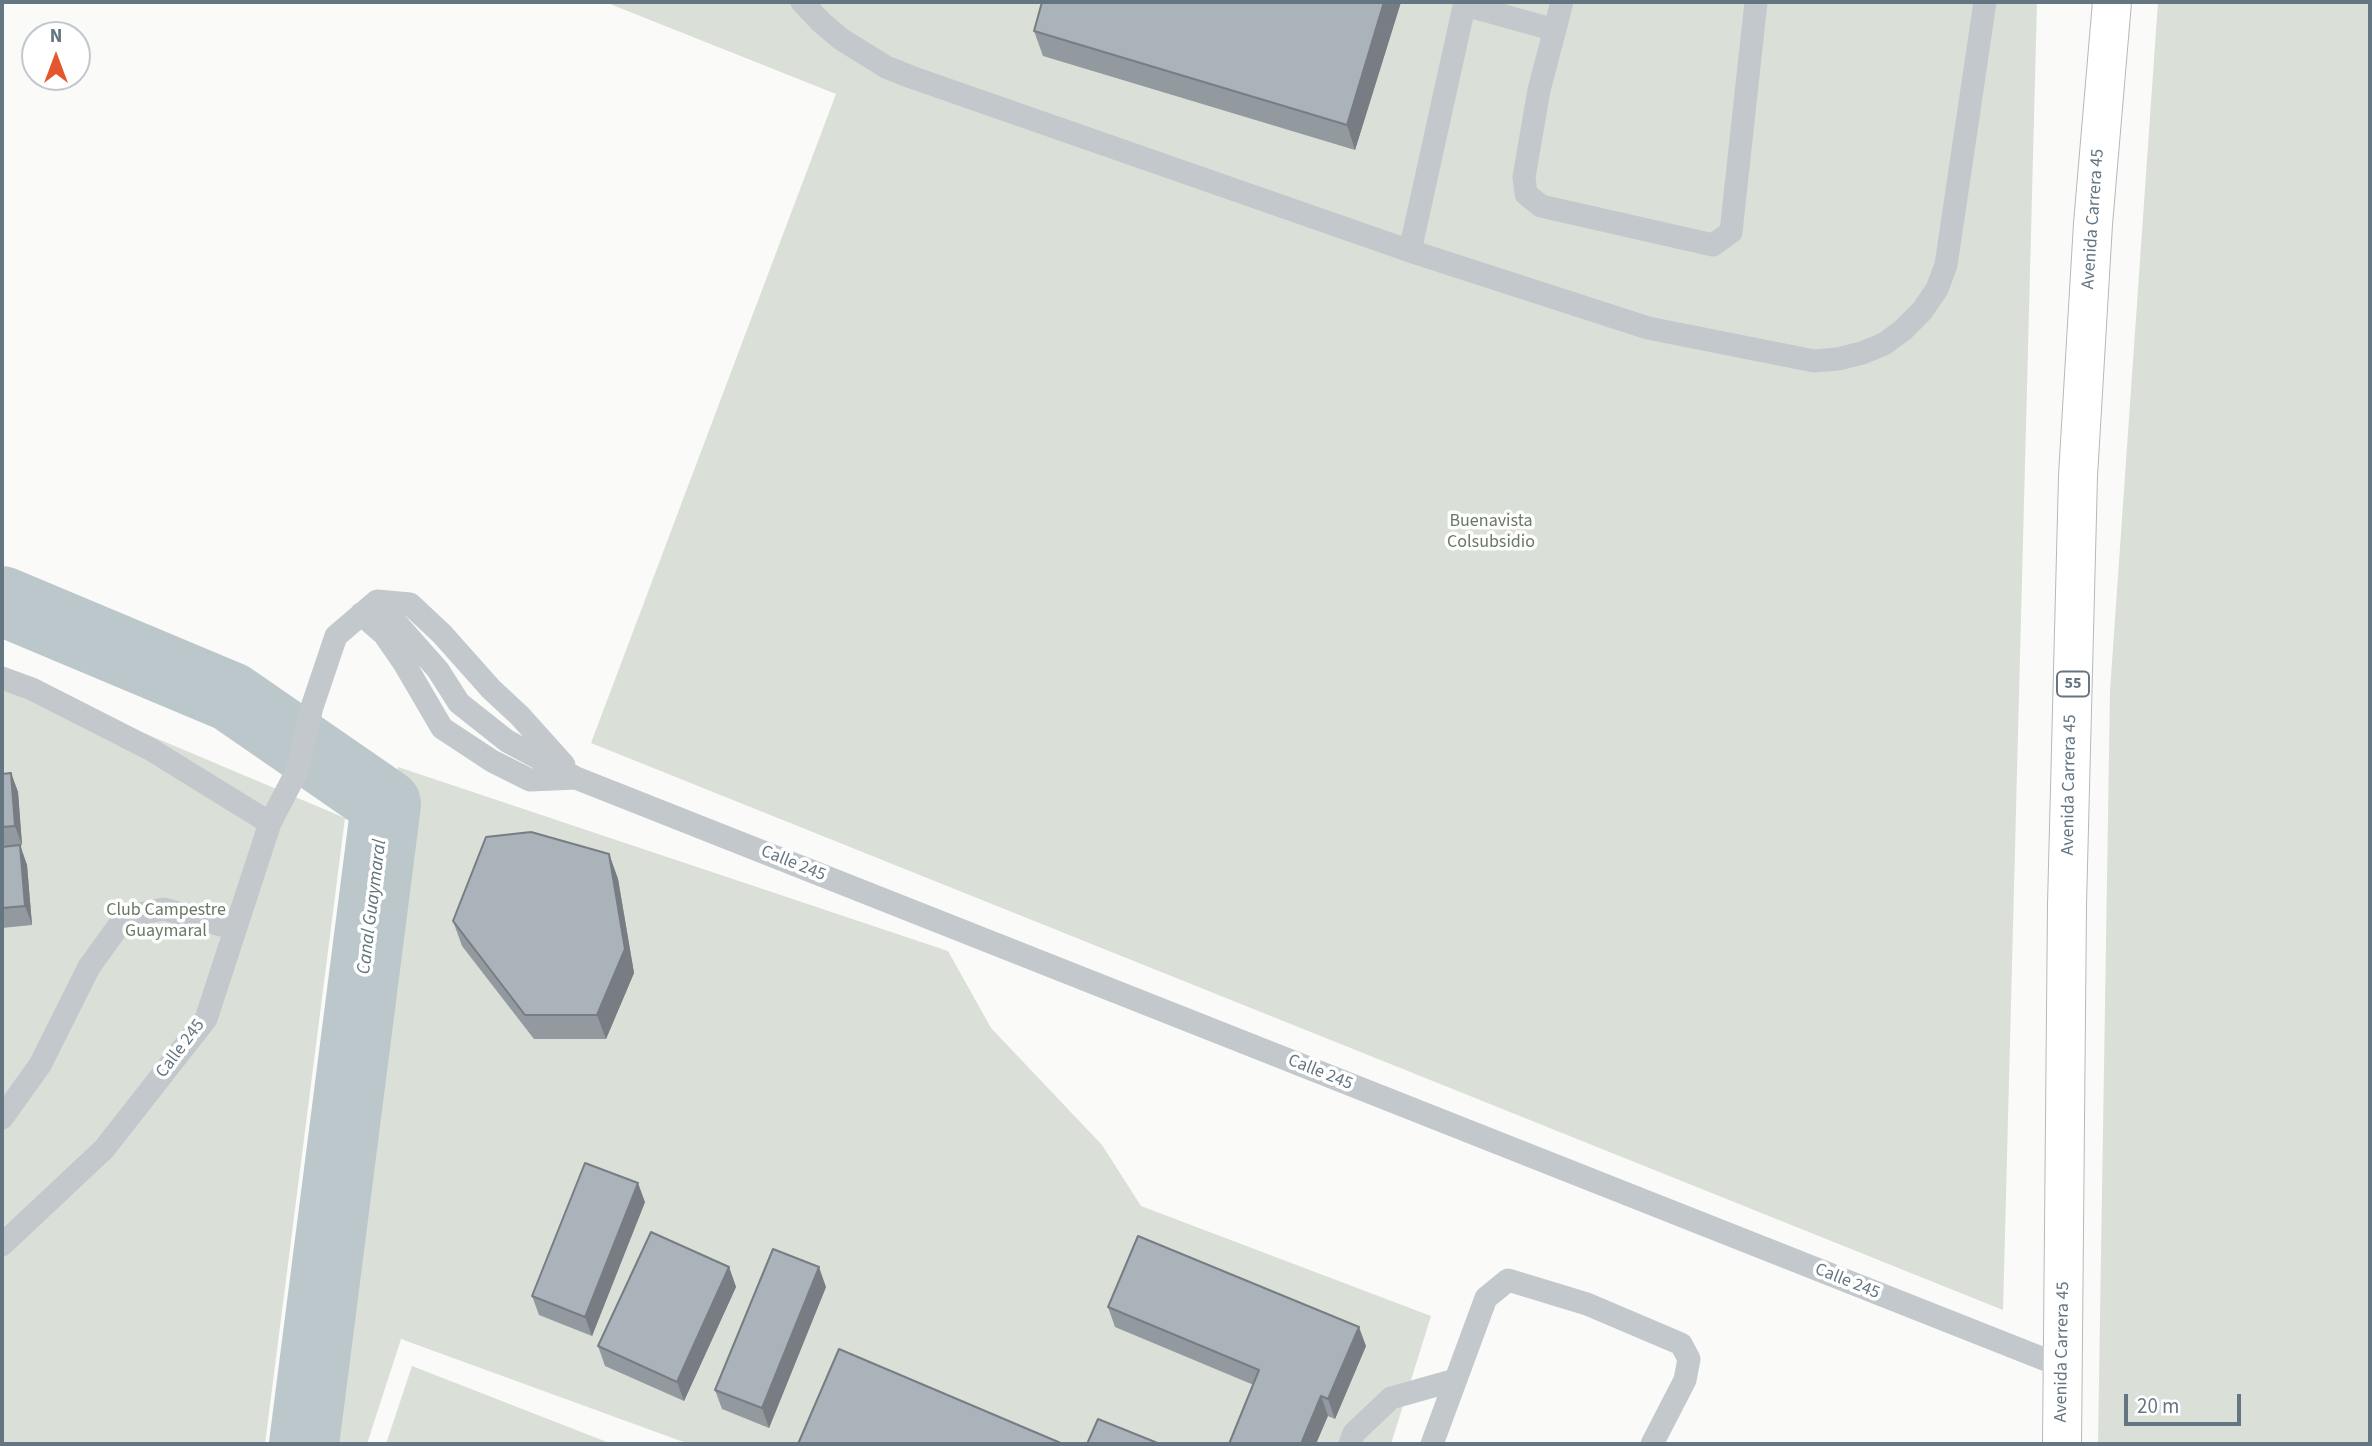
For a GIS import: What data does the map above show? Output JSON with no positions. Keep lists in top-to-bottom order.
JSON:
{
  "streets": {
    "highway": ["Avenida Carrera 45", "55"],
    "lane": ["Calle 245"]
  },
  "crossings": [
    ["Avenida Carrera 45", "Calle 245"]
  ],
  "water": ["Canal Guaymaral"],
  "parks": ["Buenavista Colsubsidio", "Club Campestre Guaymaral"],
  "scale_bar": "20 m",
  "north": "top"
}
